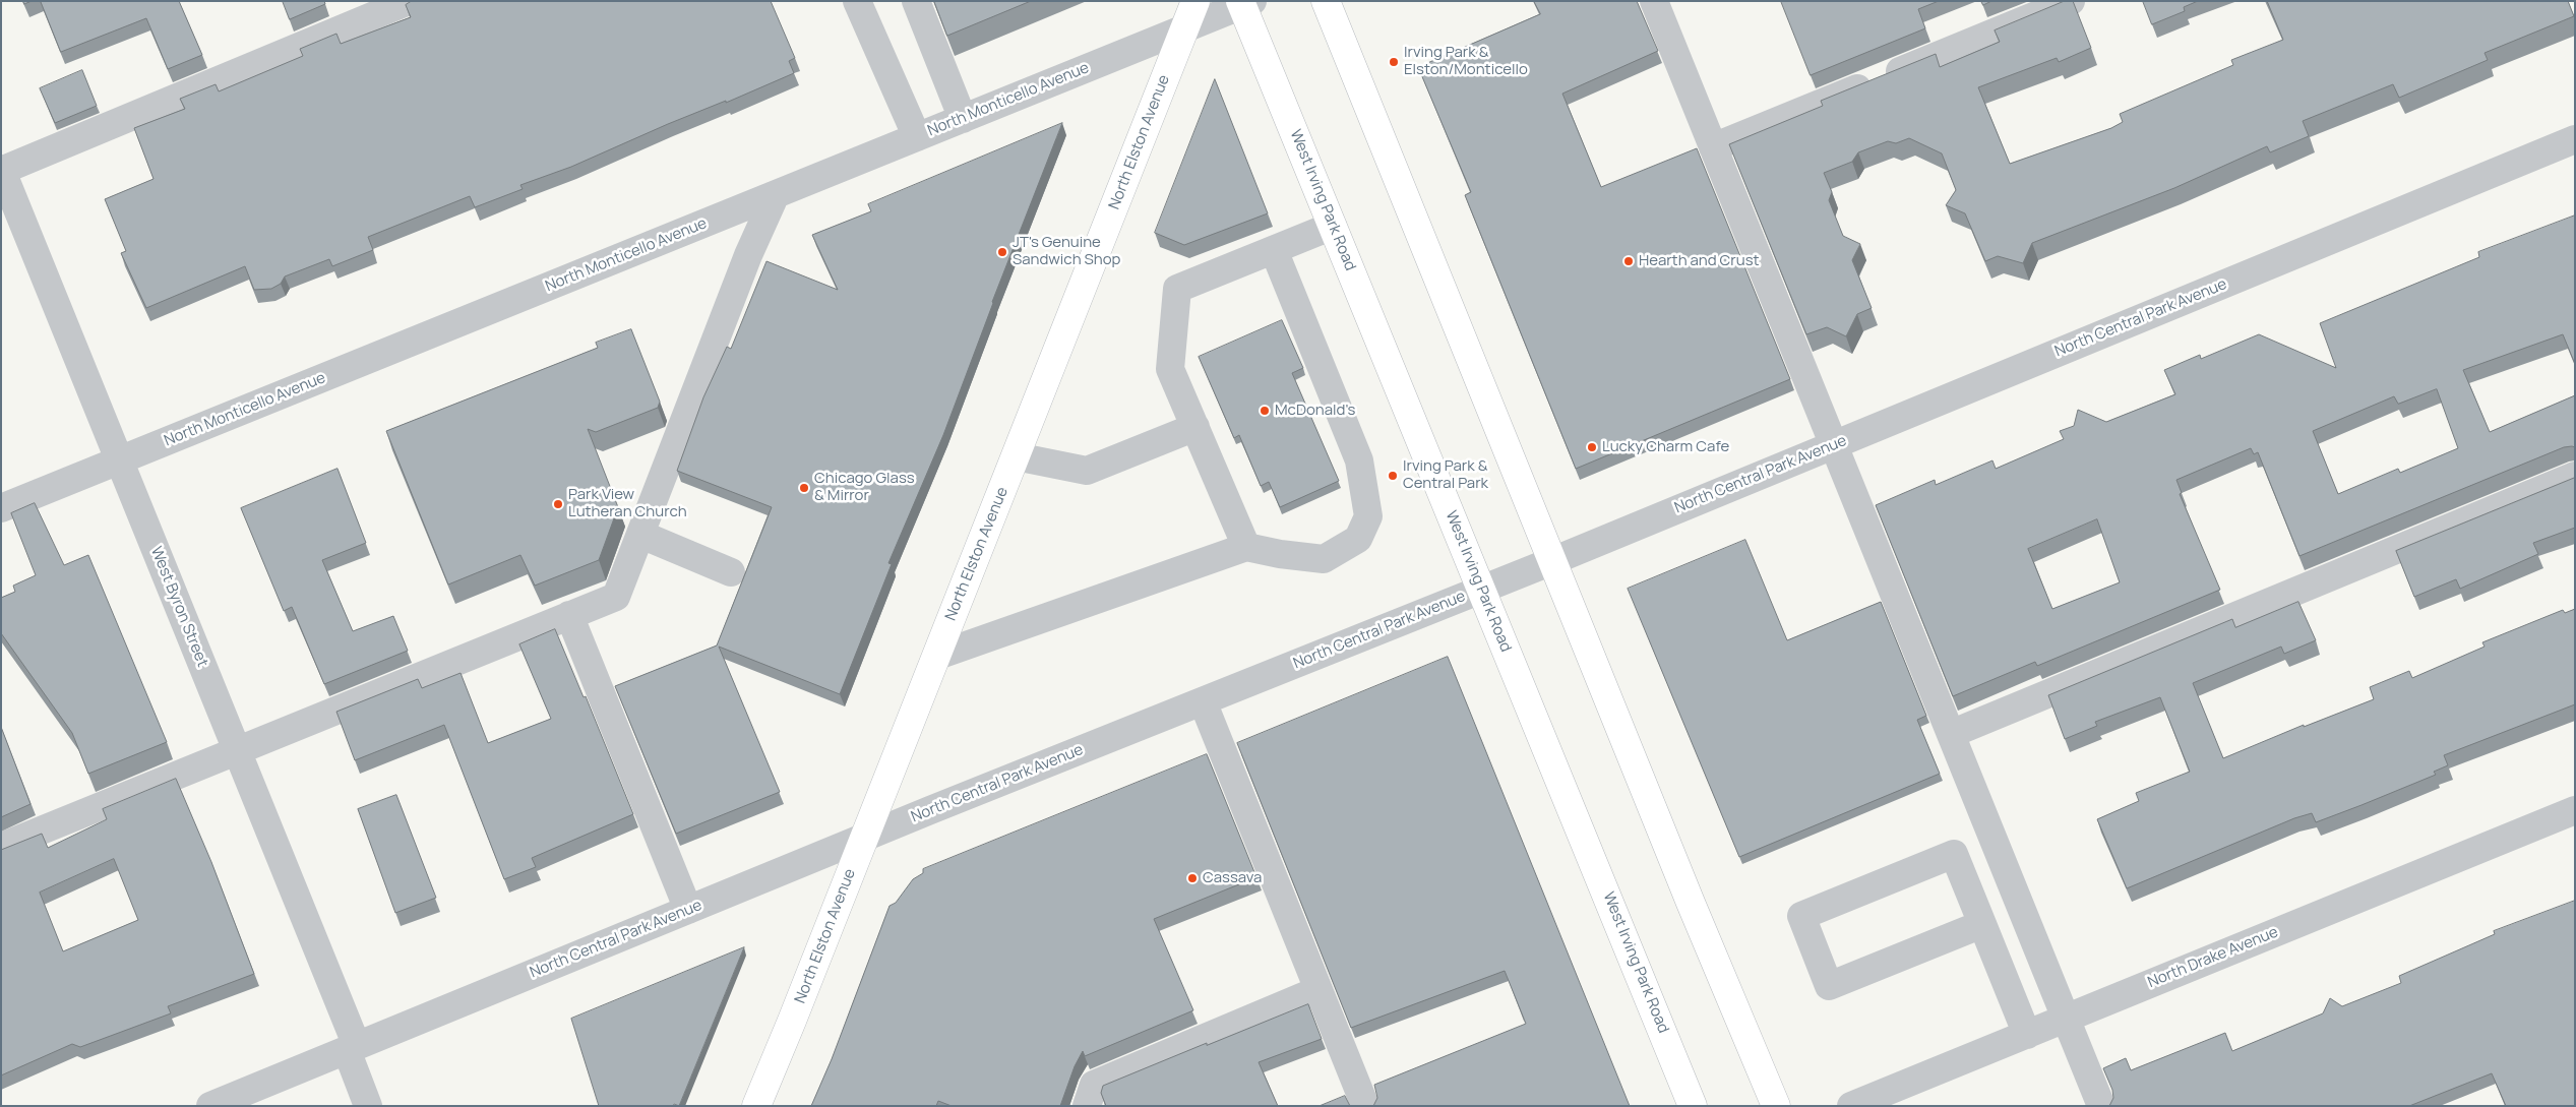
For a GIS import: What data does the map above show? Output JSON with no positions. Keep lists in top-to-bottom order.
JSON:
{
  "streets": {
    "main road": ["North Elston Avenue", "West Irving Park Road"],
    "street": [
      "North Monticello Avenue",
      "North Central Park Avenue",
      "West Byron Street",
      "North Drake Avenue"
    ]
  },
  "crossings": [
    ["North Monticello Avenue", "North Elston Avenue"],
    ["North Monticello Avenue", "West Irving Park Road"],
    ["North Monticello Avenue", "West Byron Street"],
    ["North Elston Avenue", "North Central Park Avenue"],
    ["West Irving Park Road", "North Central Park Avenue"],
    ["North Central Park Avenue", "West Byron Street"]
  ],
  "places": [
    "Irving Park & Elston/Monticello",
    "JT's Genuine Sandwich Shop",
    "Hearth and Crust",
    "McDonald's",
    "Lucky Charm Cafe",
    "Irving Park & Central Park",
    "Chicago Glass & Mirror",
    "Park View Lutheran Church",
    "Cassava"
  ]
}
